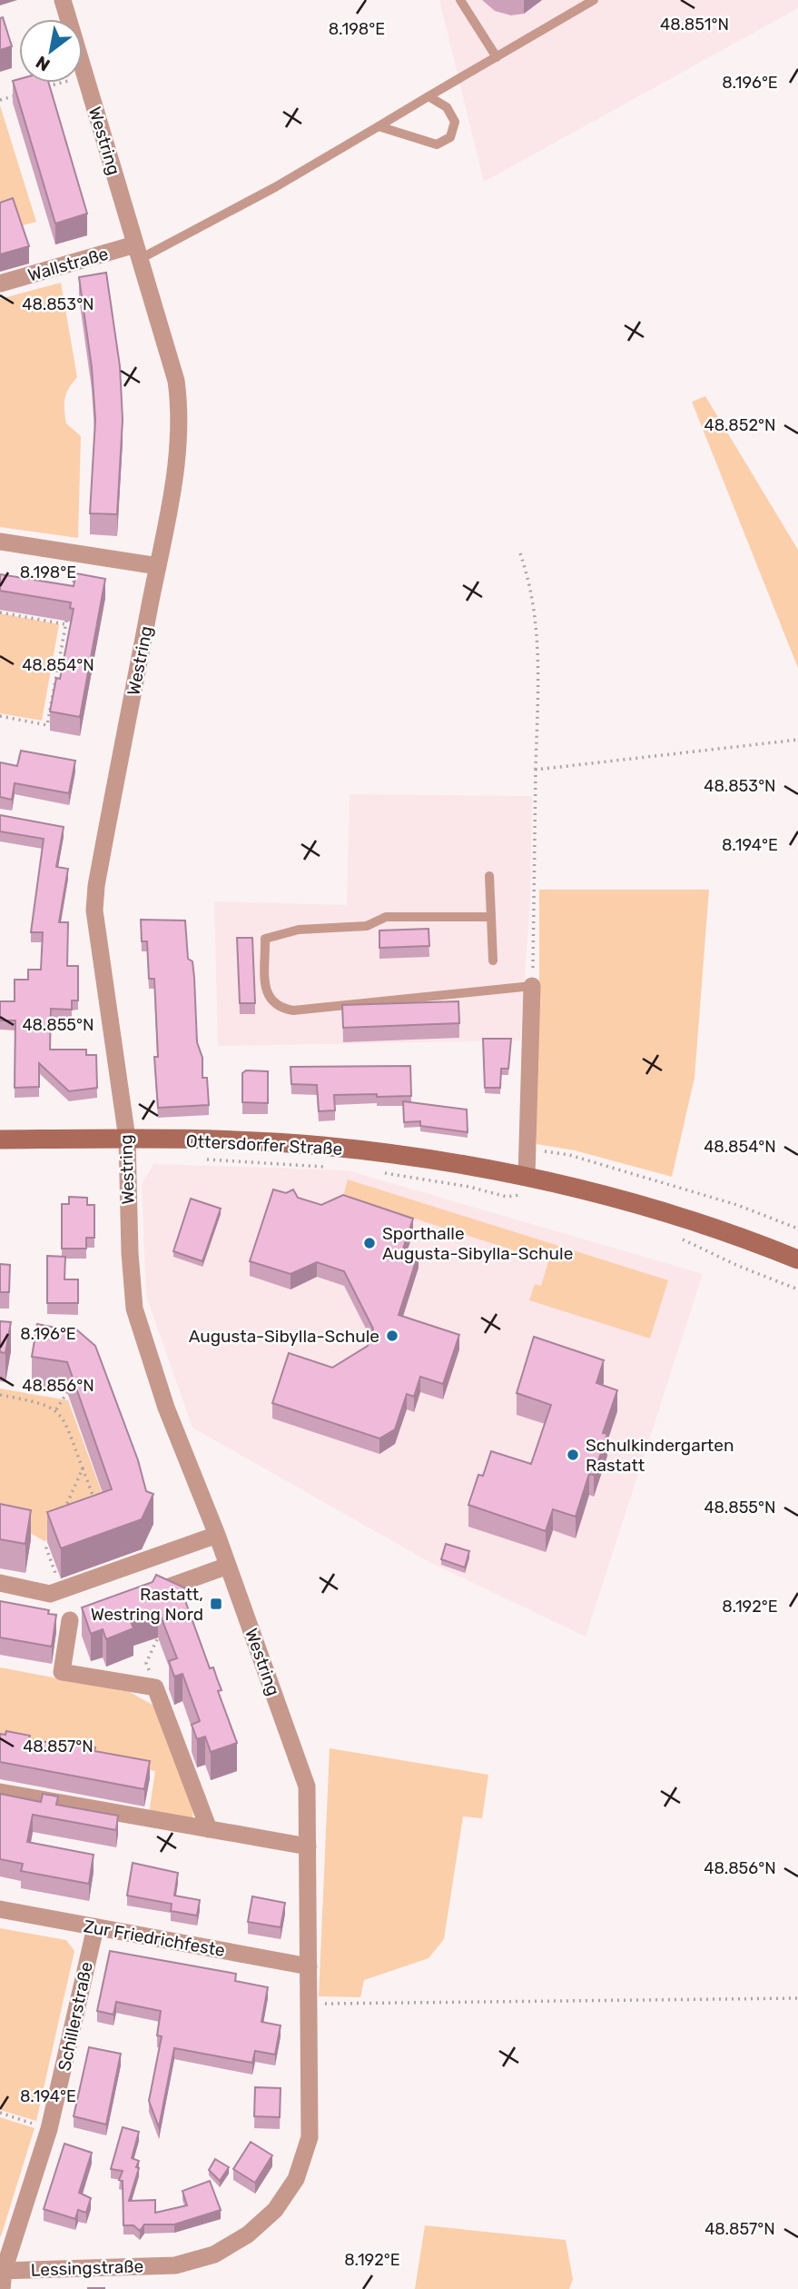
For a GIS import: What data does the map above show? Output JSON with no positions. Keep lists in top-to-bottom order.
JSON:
{
  "streets": {
    "street": [
      "Westring",
      "Wallstraße",
      "Ottersdorfer Straße",
      "Zur Friedrichfeste",
      "Schillerstraße",
      "Lessingstraße"
    ]
  },
  "crossings": [
    ["Westring", "Wallstraße"],
    ["Westring", "Ottersdorfer Straße"],
    ["Westring", "Zur Friedrichfeste"],
    ["Westring", "Lessingstraße"],
    ["Zur Friedrichfeste", "Schillerstraße"],
    ["Schillerstraße", "Lessingstraße"]
  ],
  "places": {
    "other": ["Sporthalle Augusta-Sibylla-Schule", "Augusta-Sibylla-Schule", "Schulkindergarten Rastatt"],
    "transit": ["Rastatt, Westring Nord"]
  },
  "north": "bottom left",
  "coordinates": [
    "48.851°N",
    "8.198°E",
    "8.196°E",
    "48.853°N",
    "48.852°N",
    "48.854°N",
    "8.194°E",
    "48.855°N",
    "48.856°N",
    "8.192°E",
    "48.857°N"
  ]
}
